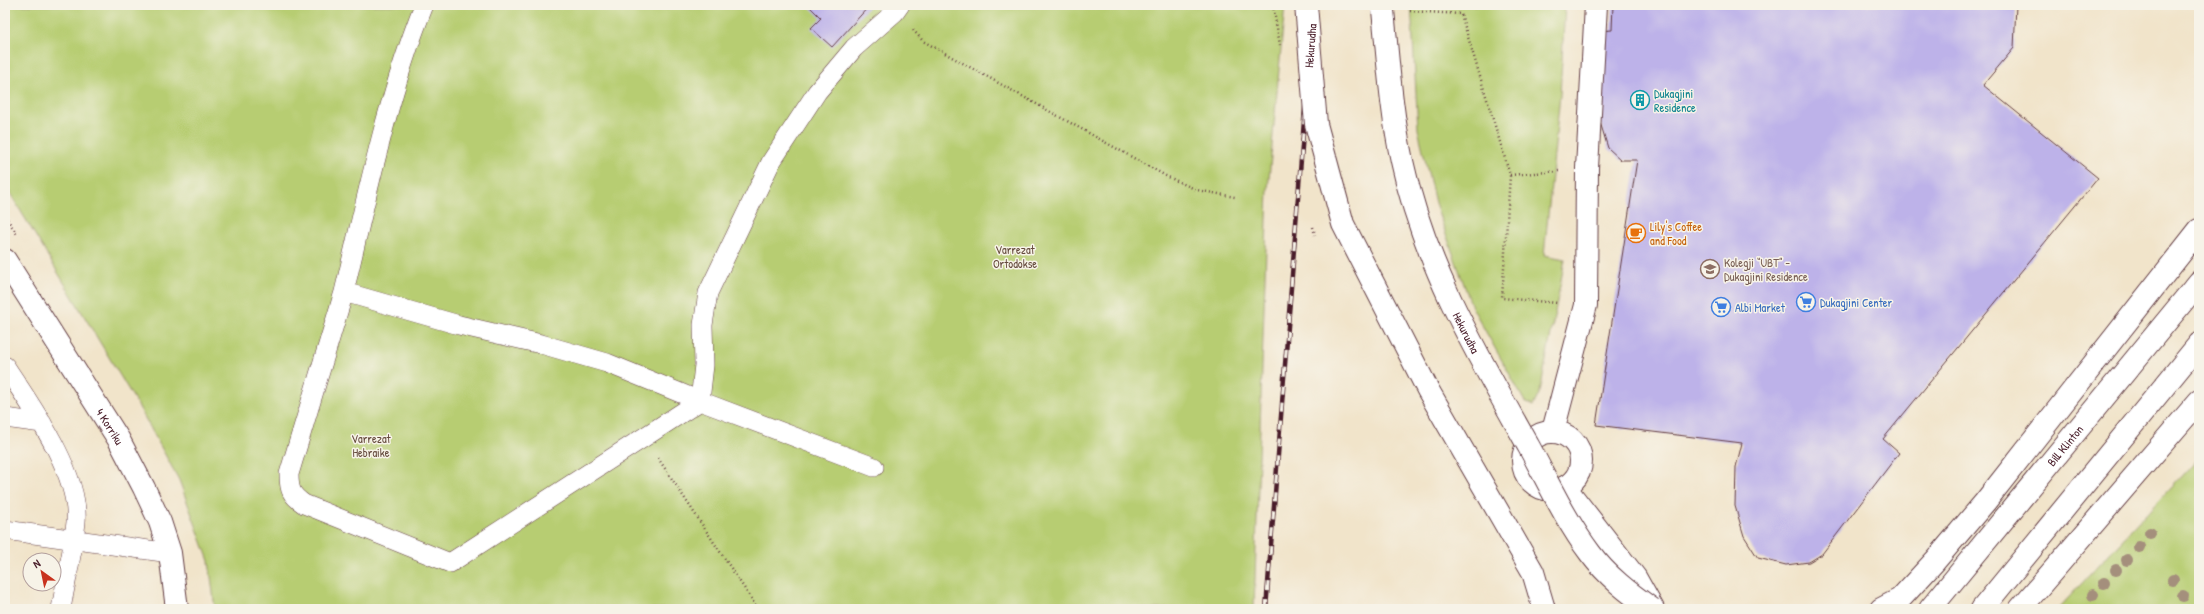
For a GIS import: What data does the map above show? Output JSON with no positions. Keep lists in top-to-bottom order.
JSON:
{
  "streets": {
    "main road": ["Hekurudha", "4 Korriku", "Bill Klinton"]
  },
  "parks": ["Varrezat Ortodokse", "Varrezat Hebraike"],
  "places": {
    "building": ["Dukagjini Residence"],
    "cafe": ["Lily's Coffee and Food"],
    "school or university": ["Kolegji “UBT” - Dukagjini Residence"],
    "supermarket": ["Dukagjini Center", "Albi Market"]
  },
  "north": "top left"
}
